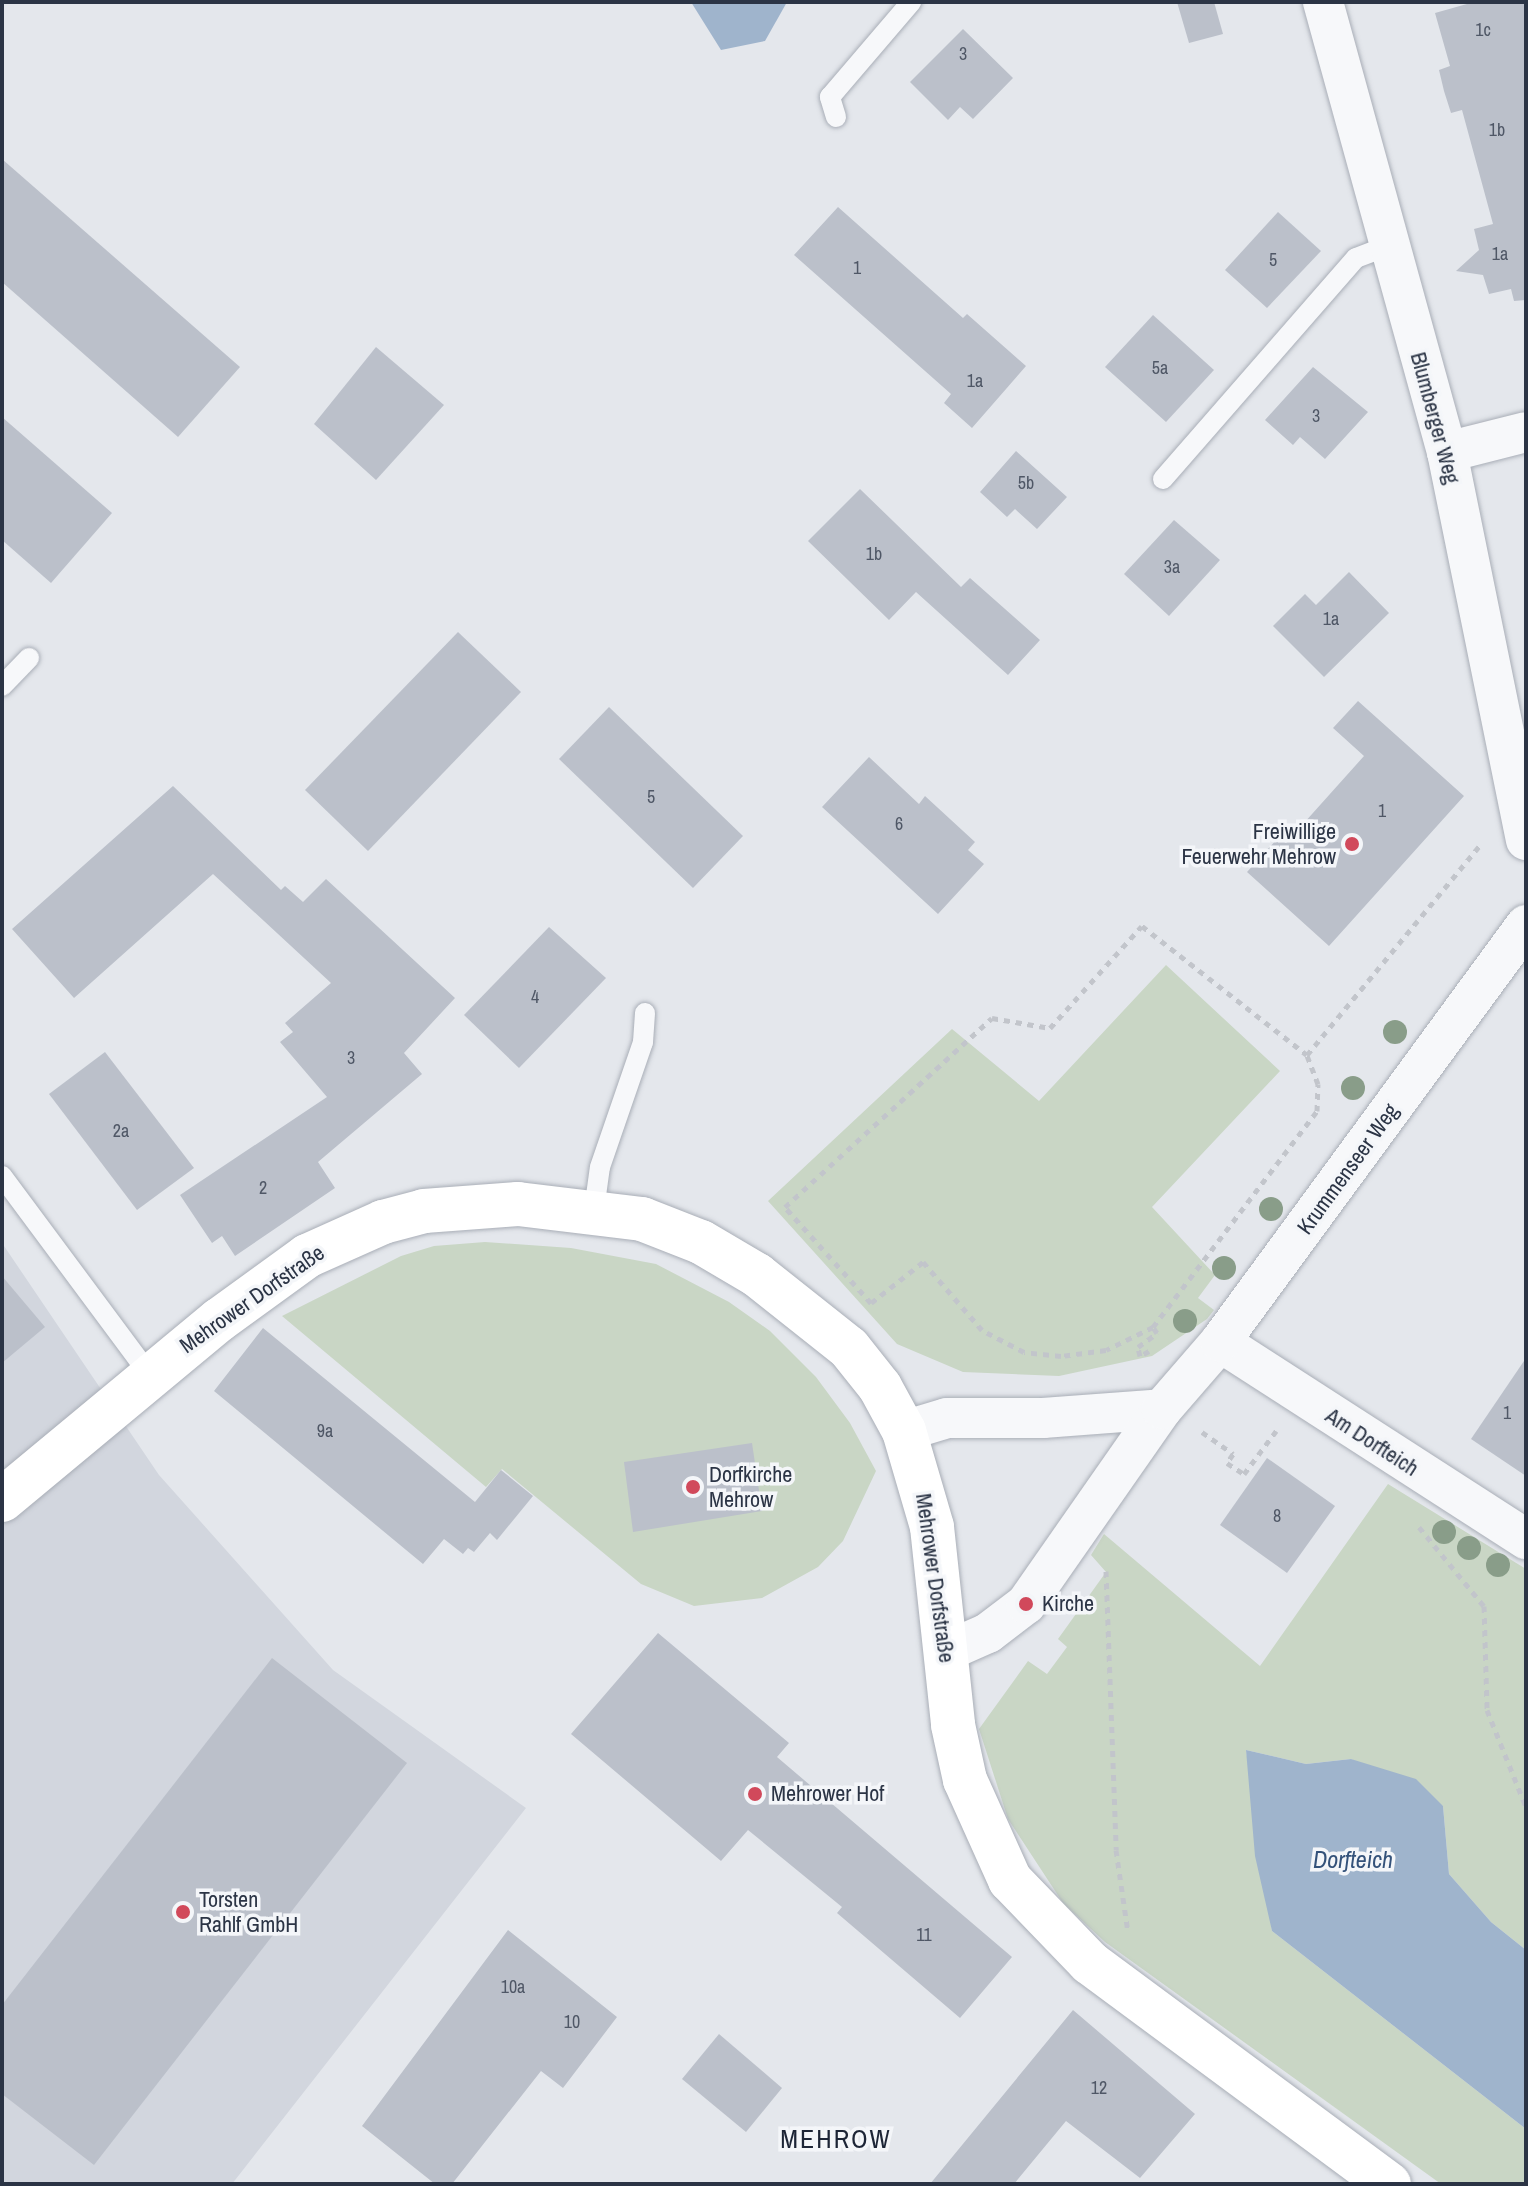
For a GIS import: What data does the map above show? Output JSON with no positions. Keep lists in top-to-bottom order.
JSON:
{
  "streets": {
    "main road": ["Mehrower Dorfstraße"],
    "street": ["Blumberger Weg", "Krummenseer Weg", "Am Dorfteich"]
  },
  "crossings": [
    ["Krummenseer Weg", "Mehrower Dorfstraße"],
    ["Krummenseer Weg", "Am Dorfteich"]
  ],
  "districts": ["MEHROW"],
  "water": ["Dorfteich"],
  "places": [
    "Freiwillige Feuerwehr Mehrow",
    "Dorfkirche Mehrow",
    "Kirche",
    "Mehrower Hof",
    "Torsten Rahlf GmbH"
  ],
  "house_numbers": [
    "1c",
    "3",
    "1b",
    "1a",
    "5",
    "1",
    "5a",
    "1a",
    "3",
    "5b",
    "1b",
    "3a",
    "1a",
    "5",
    "1",
    "6",
    "4",
    "3",
    "2a",
    "2",
    "1",
    "9a",
    "8",
    "11",
    "10a",
    "10",
    "12"
  ]
}
